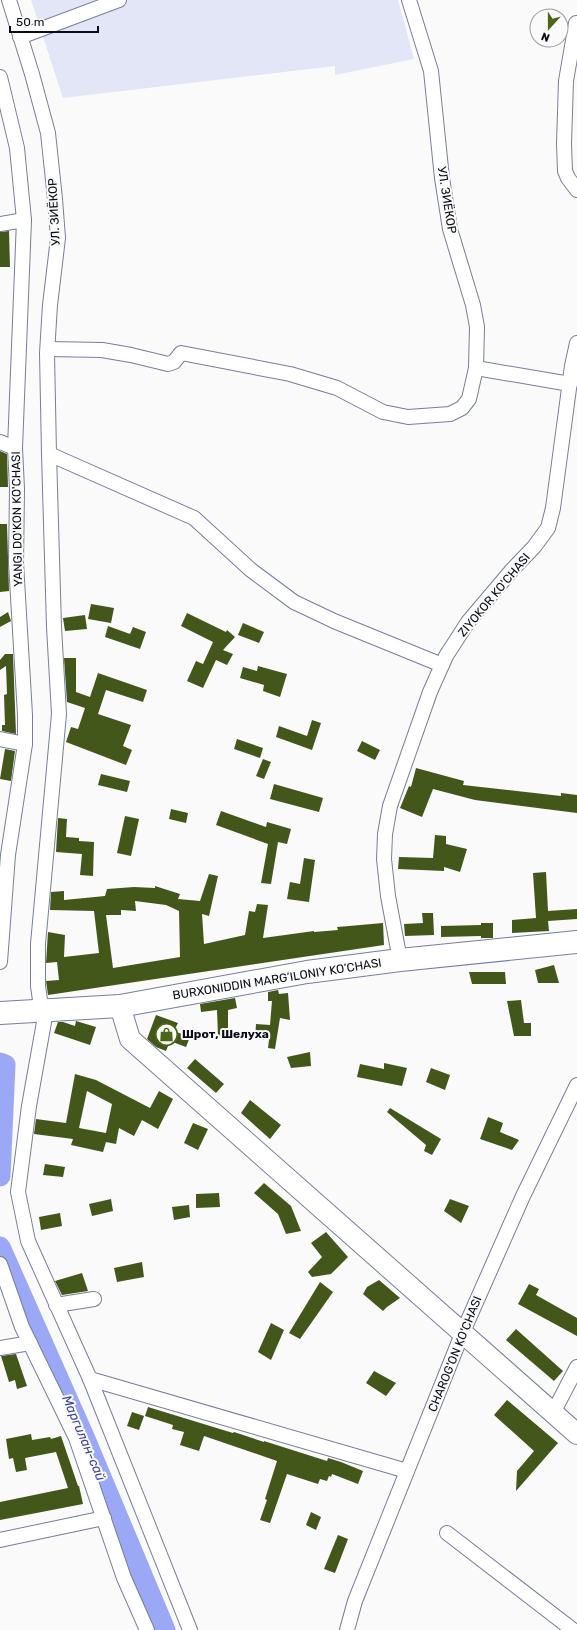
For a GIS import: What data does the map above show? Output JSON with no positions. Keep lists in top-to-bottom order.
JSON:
{
  "streets": {
    "main road": ["BURXONIDDIN MARG’ILONIY KO’CHASI"],
    "street": [
      "УЛ. ЗИЁКОР",
      "YANGI DO'KON KO'CHASI",
      "ZIYOKOR KO'CHASI",
      "CHAROG'ON KO'CHASI"
    ]
  },
  "crossings": [
    ["УЛ. ЗИЁКОР", "BURXONIDDIN MARG’ILONIY KO’CHASI"],
    ["ZIYOKOR KO'CHASI", "BURXONIDDIN MARG’ILONIY KO’CHASI"]
  ],
  "water": ["Маргилан-сай"],
  "places": {
    "shop": ["Шрот, Шелуха"]
  },
  "scale_bar": "50 m",
  "north": "bottom"
}
